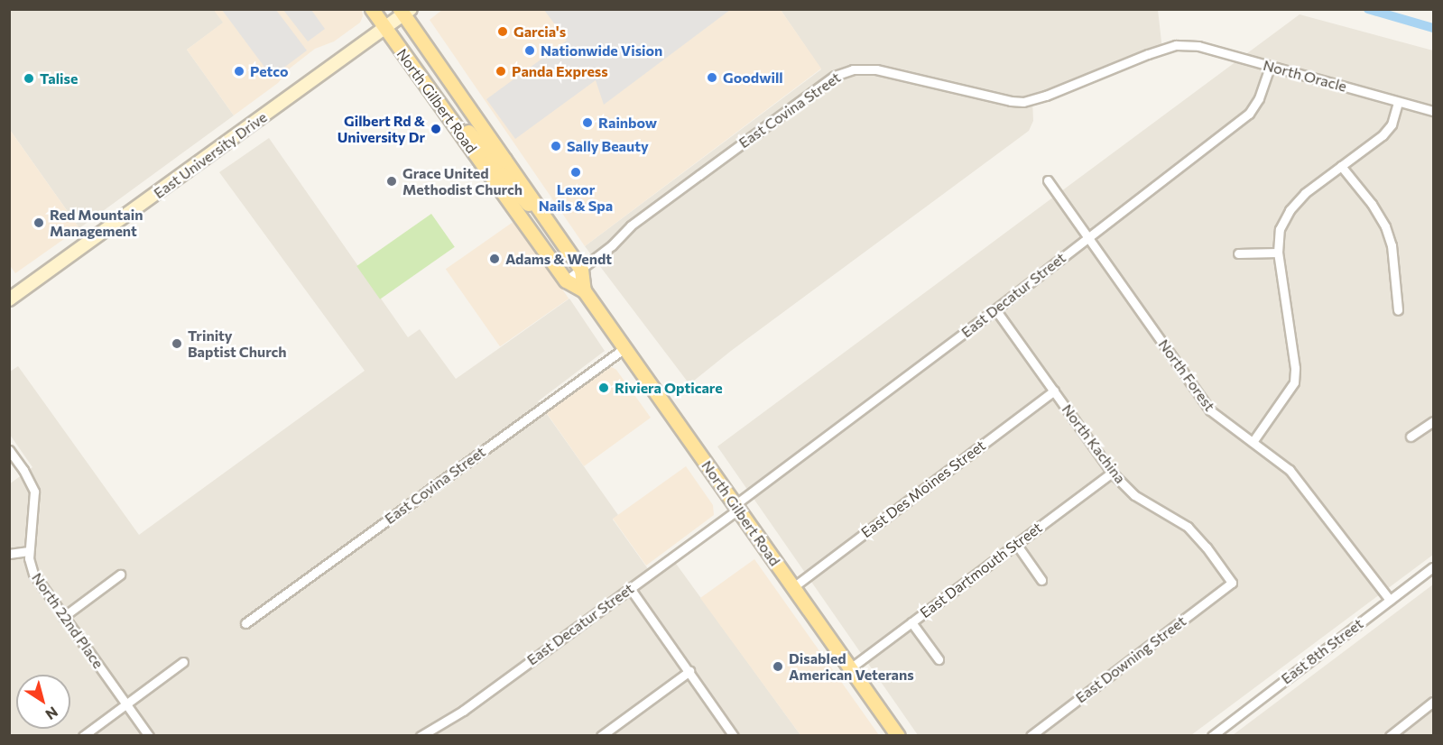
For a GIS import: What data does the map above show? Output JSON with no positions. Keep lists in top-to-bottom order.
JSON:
{
  "streets": {
    "main road": ["North Gilbert Road", "East University Drive"],
    "street": [
      "North Oracle",
      "East Covina Street",
      "East Decatur Street",
      "North Forest",
      "North Kachina",
      "East Des Moines Street",
      "East Dartmouth Street",
      "North 22nd Place",
      "East 8th Street",
      "East Downing Street"
    ]
  },
  "crossings": [
    ["North Oracle", "East Covina Street"],
    ["North Oracle", "East Decatur Street"],
    ["North Gilbert Road", "East Covina Street"],
    ["North Gilbert Road", "East University Drive"],
    ["North Gilbert Road", "East Decatur Street"],
    ["North Gilbert Road", "East Des Moines Street"],
    ["North Gilbert Road", "East Dartmouth Street"],
    ["East Decatur Street", "North Forest"],
    ["East Decatur Street", "North Kachina"],
    ["North Forest", "East 8th Street"],
    ["North Kachina", "East Des Moines Street"],
    ["North Kachina", "East Dartmouth Street"],
    ["North Kachina", "East Downing Street"]
  ],
  "places": [
    "Garcia's",
    "Nationwide Vision",
    "Petco",
    "Panda Express",
    "Goodwill",
    "Talise",
    "Rainbow",
    "Gilbert Rd & University Dr",
    "Sally Beauty",
    "Lexor Nails & Spa",
    "Grace United Methodist Church",
    "Red Mountain Management",
    "Adams & Wendt",
    "Trinity Baptist Church",
    "Riviera Opticare",
    "Disabled American Veterans"
  ],
  "north": "bottom right"
}
